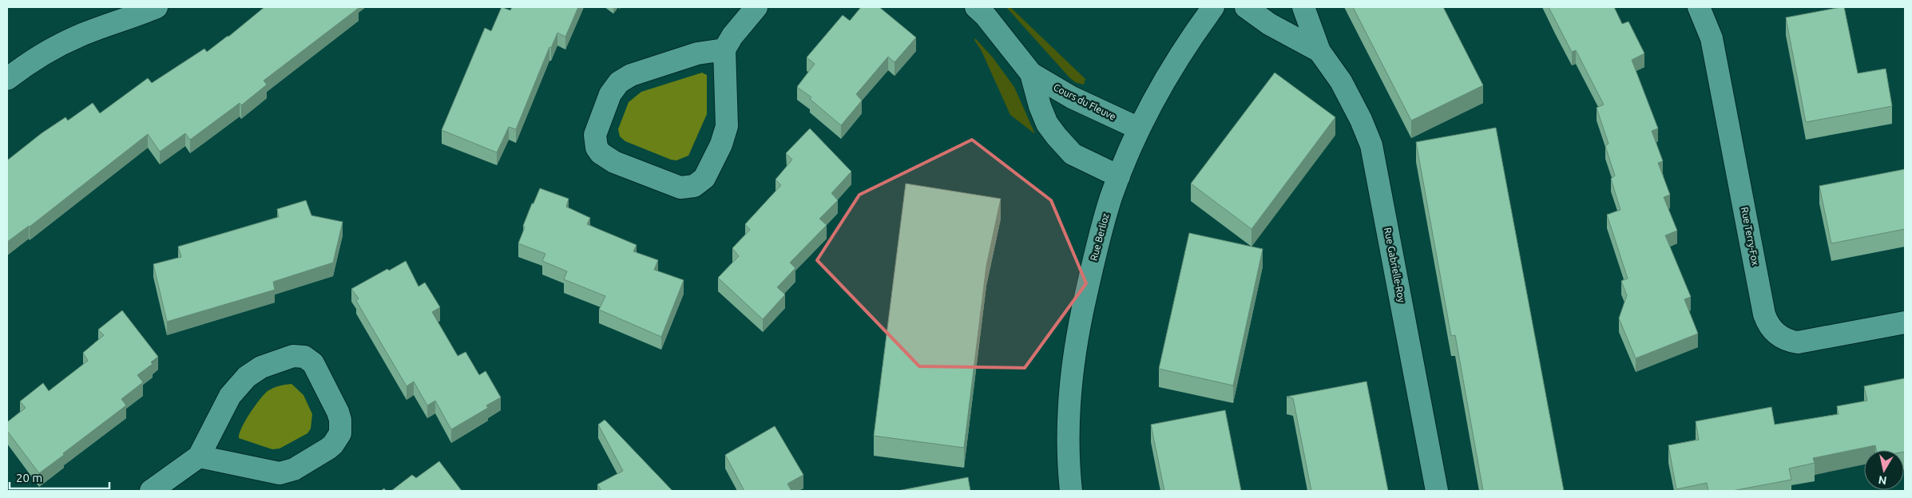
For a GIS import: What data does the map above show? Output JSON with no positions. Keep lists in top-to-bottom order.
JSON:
{
  "streets": {
    "street": [
      "Cours du Fleuve",
      "Rue Terry-Fox",
      "Rue Berlioz",
      "Rue Gabrielle-Roy"
    ]
  },
  "crossings": [
    ["Cours du Fleuve", "Rue Berlioz"]
  ],
  "scale_bar": "20 m",
  "north": "bottom"
}
